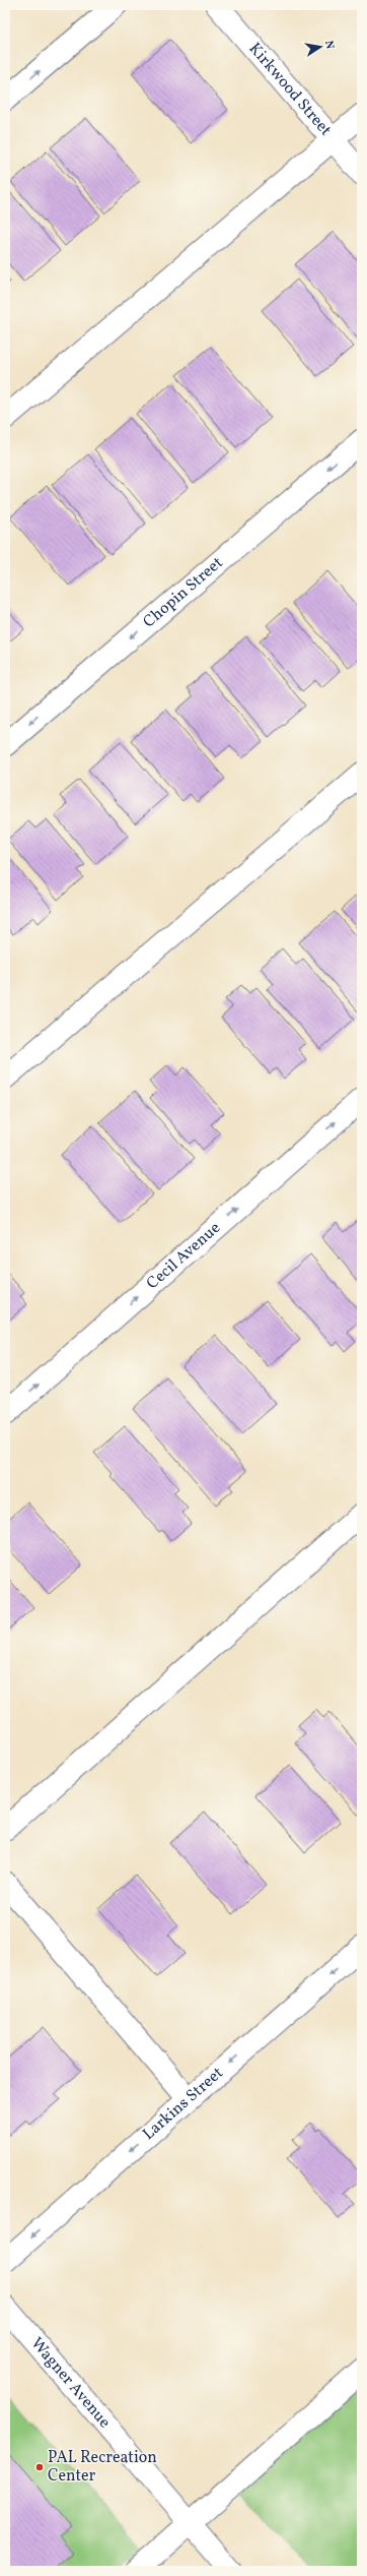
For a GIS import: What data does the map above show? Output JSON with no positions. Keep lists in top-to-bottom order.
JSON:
{
  "streets": {
    "street": [
      "Kirkwood Street",
      "Chopin Street",
      "Cecil Avenue",
      "Larkins Street",
      "Wagner Avenue"
    ]
  },
  "one_way": ["Chopin Street", "Cecil Avenue", "Larkins Street"],
  "places": ["PAL Recreation Center"],
  "north": "right"
}
